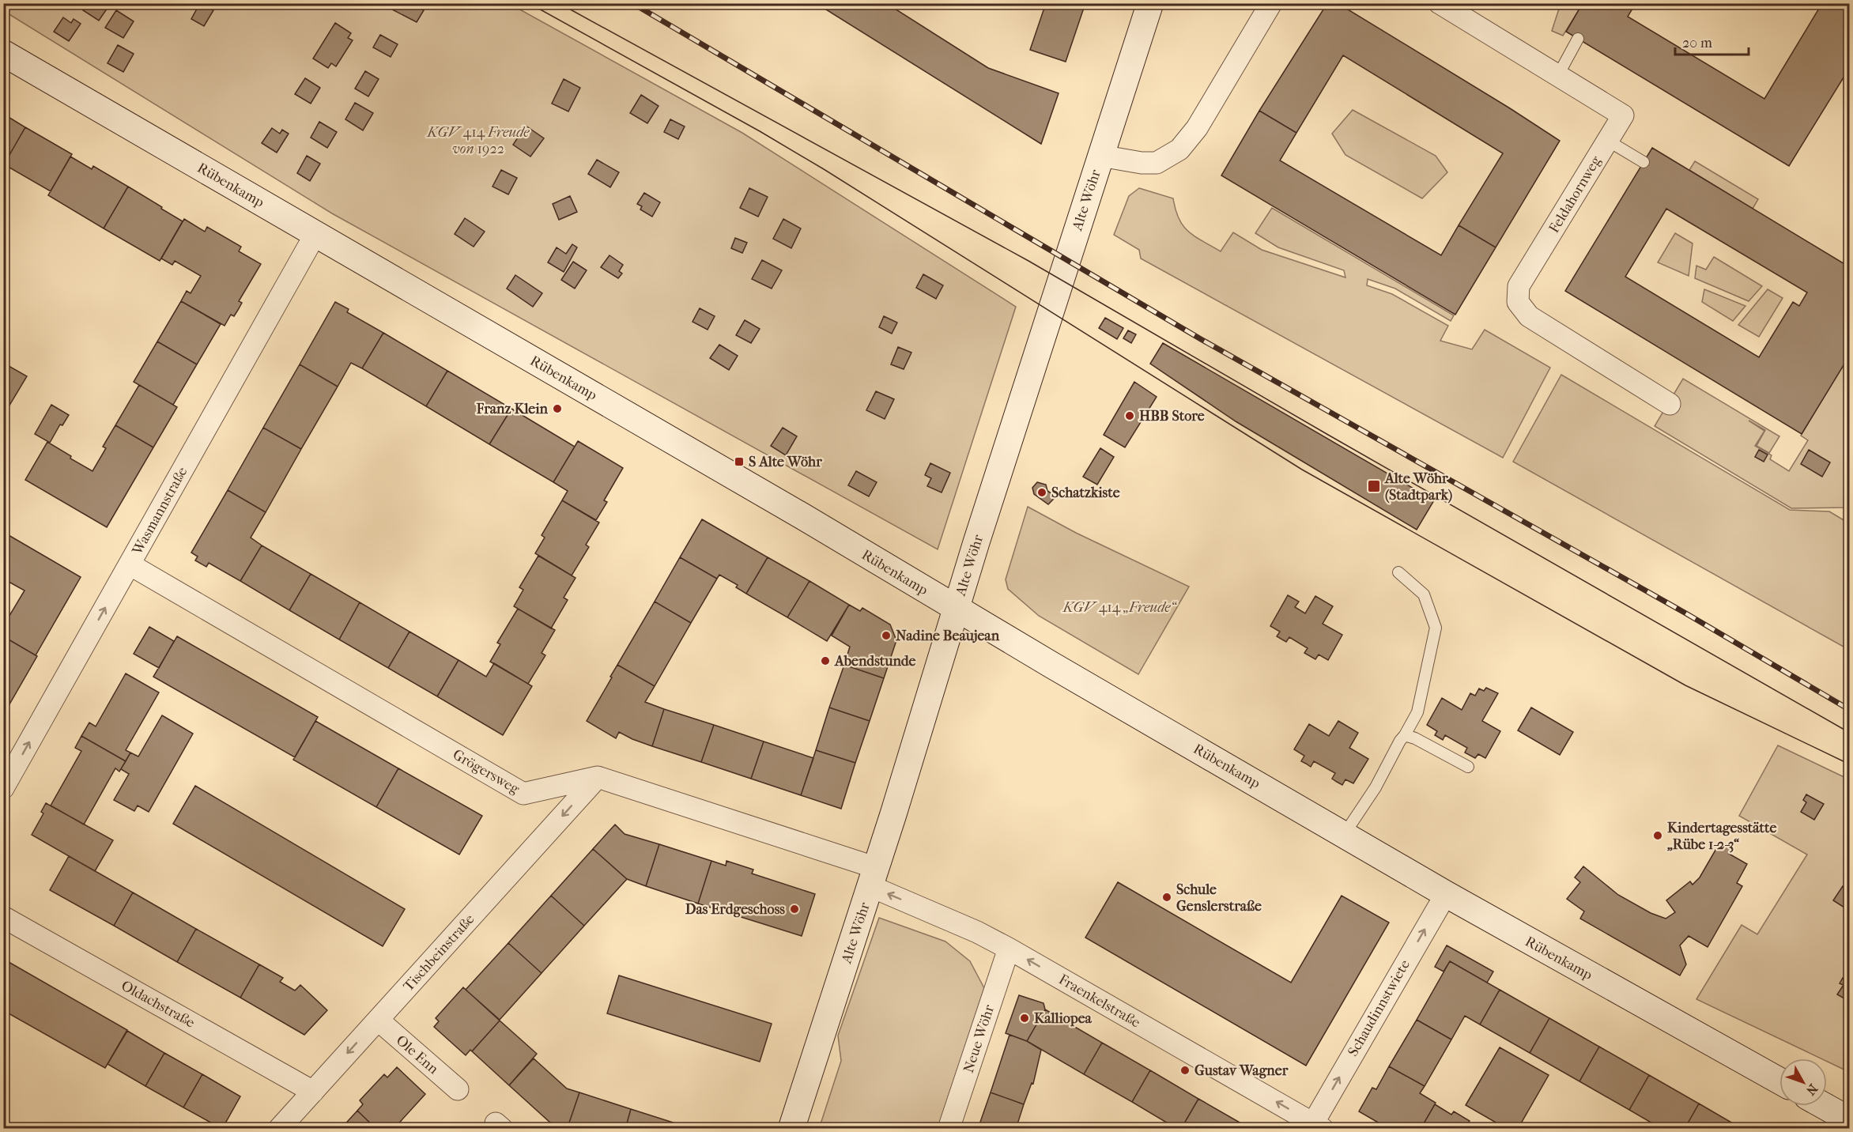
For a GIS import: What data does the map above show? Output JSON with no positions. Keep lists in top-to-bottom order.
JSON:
{
  "streets": {
    "street": [
      "Rübenkamp",
      "Feldahornweg",
      "Alte Wöhr",
      "Wasmannstraße",
      "Grögersweg",
      "Tischbeinstraße",
      "Fraenkelstraße",
      "Oldachstraße",
      "Schaudinnstwiete",
      "Neue Wöhr",
      "Ole Enn"
    ]
  },
  "crossings": [
    ["Rübenkamp", "Alte Wöhr"],
    ["Rübenkamp", "Wasmannstraße"],
    ["Rübenkamp", "Schaudinnstwiete"],
    ["Alte Wöhr", "Fraenkelstraße"],
    ["Wasmannstraße", "Grögersweg"],
    ["Grögersweg", "Tischbeinstraße"],
    ["Tischbeinstraße", "Oldachstraße"],
    ["Tischbeinstraße", "Ole Enn"],
    ["Fraenkelstraße", "Schaudinnstwiete"],
    ["Fraenkelstraße", "Neue Wöhr"]
  ],
  "one_way": [
    "Wasmannstraße",
    "Tischbeinstraße",
    "Fraenkelstraße",
    "Schaudinnstwiete"
  ],
  "parks": ["KGV 414 Freude von 1922", "KGV 414 „Freude“"],
  "places": {
    "other": [
      "Franz Klein",
      "HBB Store",
      "Schatzkiste",
      "Nadine Beaujean",
      "Abendstunde",
      "Kindertagesstätte „Rübe 1-2-3“",
      "Schule Genslerstraße",
      "Das Erdgeschoss",
      "Kalliopea",
      "Gustav Wagner"
    ],
    "transit": ["S Alte Wöhr", "Alte Wöhr (Stadtpark)"]
  },
  "scale_bar": "20 m",
  "north": "bottom right"
}
